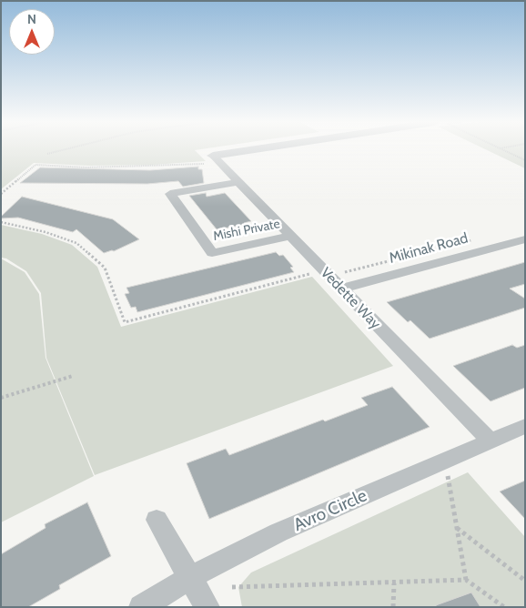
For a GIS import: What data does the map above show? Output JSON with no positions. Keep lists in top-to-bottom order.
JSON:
{
  "streets": {
    "street": [
      "Mishi Private",
      "Mikinak Road",
      "Vedette Way",
      "Avro Circle"
    ]
  },
  "crossings": [
    ["Mishi Private", "Vedette Way"],
    ["Mikinak Road", "Vedette Way"],
    ["Vedette Way", "Avro Circle"]
  ],
  "north": "top"
}
